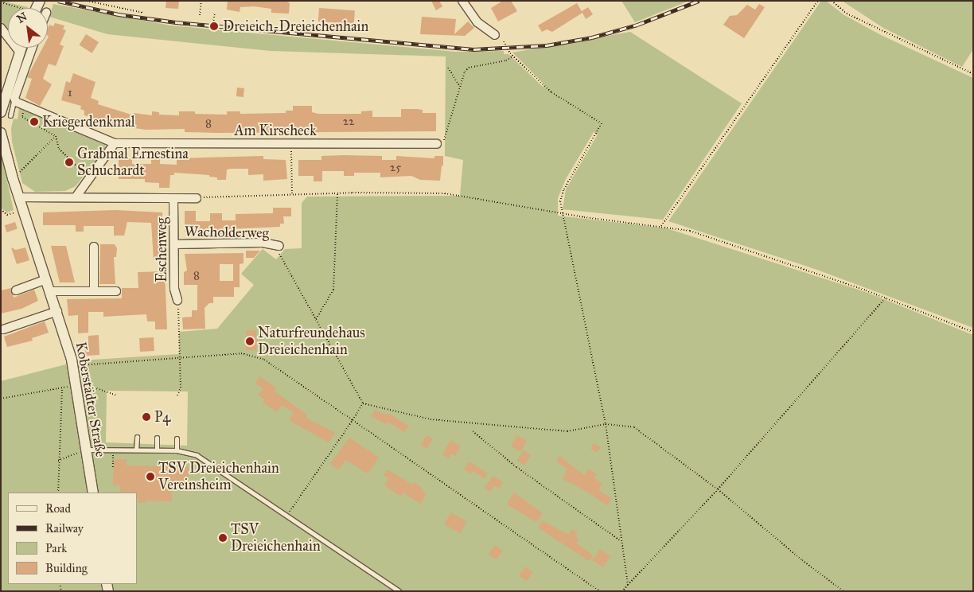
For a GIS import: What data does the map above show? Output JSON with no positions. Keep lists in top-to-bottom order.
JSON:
{
  "streets": {
    "street": [
      "Am Kirscheck",
      "Wacholderweg",
      "Eschenweg",
      "Koberstädter Straße"
    ]
  },
  "crossings": [
    ["Wacholderweg", "Eschenweg"]
  ],
  "places": [
    "Dreieich-Dreieichenhain",
    "Kriegerdenkmal",
    "Grabmal Ernestina Schuchardt",
    "Naturfreundehaus Dreieichenhain",
    "P4",
    "TSV Dreieichenhain Vereinsheim",
    "TSV Dreieichenhain"
  ],
  "house_numbers": [
    "1",
    "22",
    "8",
    "25",
    "8"
  ],
  "legend": [
    "Road",
    "Railway",
    "Park",
    "Building"
  ],
  "north": "top left"
}
